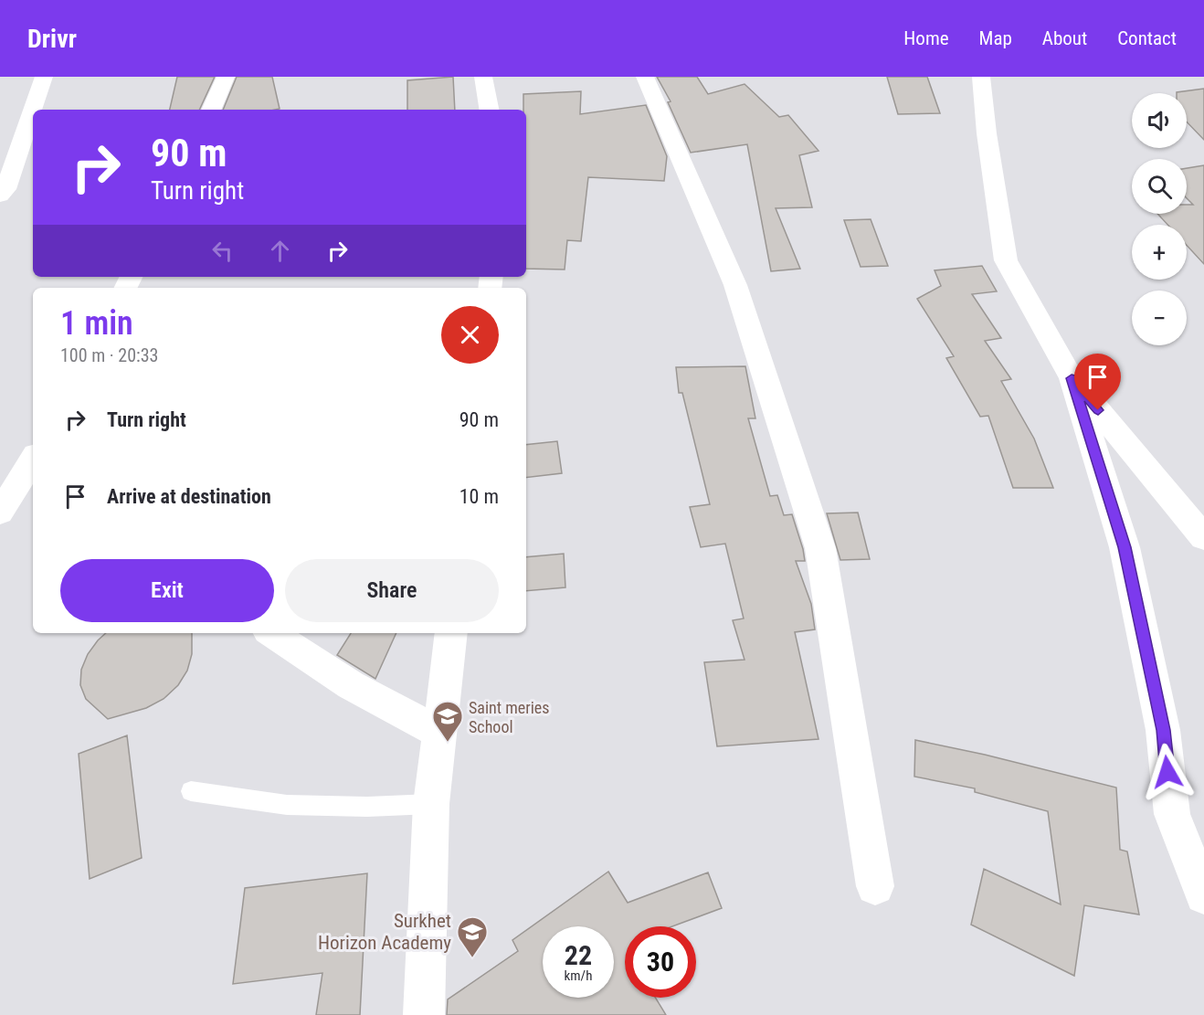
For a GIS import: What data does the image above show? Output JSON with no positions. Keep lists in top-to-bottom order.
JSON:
{
  "places": {
    "school or university": ["Saint meries School", "Surkhet Horizon Academy"]
  },
  "page": {
    "header": "Drivr",
    "nav": [
      "Home",
      "Map",
      "About",
      "Contact"
    ],
    "map_buttons": ["+", "−"],
    "turn": ["90 m", "Turn right"],
    "heading": ["1 min", "100 m · 20:33"],
    "list": [
      {
        "name": "Turn right",
        "value": "90 m"
      },
      {
        "name": "Arrive at destination",
        "value": "10 m"
      }
    ],
    "buttons": ["Exit", "Share"],
    "speed": "22 km/h",
    "limit": "30"
  }
}
